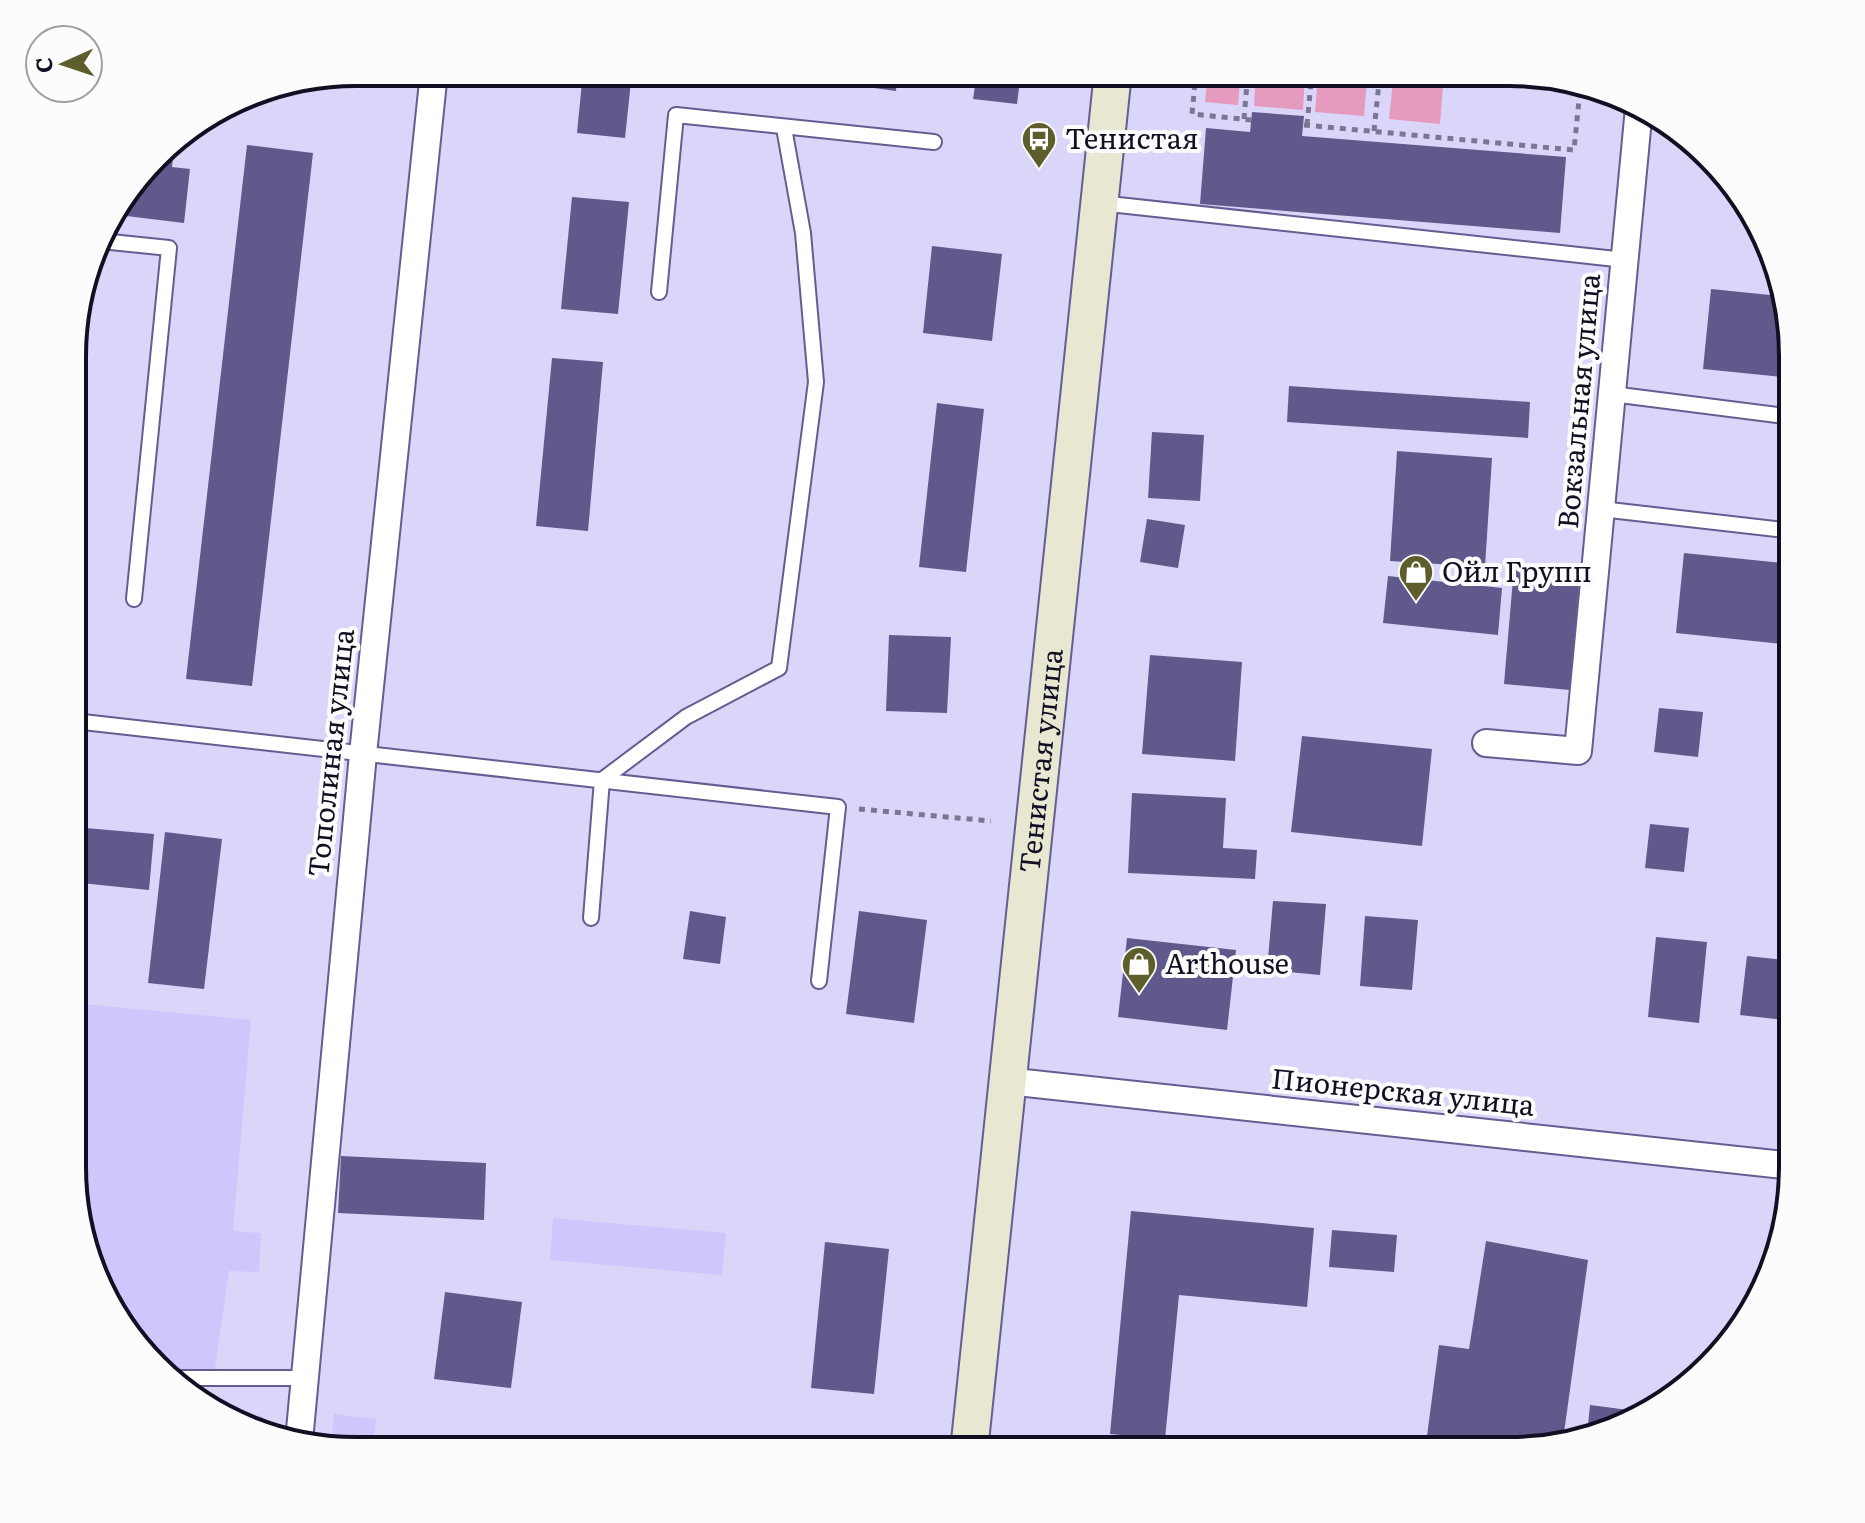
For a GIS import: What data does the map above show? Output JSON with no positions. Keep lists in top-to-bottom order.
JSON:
{
  "streets": {
    "main road": ["Тенистая улица"],
    "street": ["Вокзальная улица", "Тополиная улица", "Пионерская улица"]
  },
  "crossings": [
    ["Тенистая улица", "Пионерская улица"]
  ],
  "places": {
    "bus stop": ["Тенистая"],
    "shop": ["Ойл Групп", "Arthouse"]
  },
  "north": "left"
}
